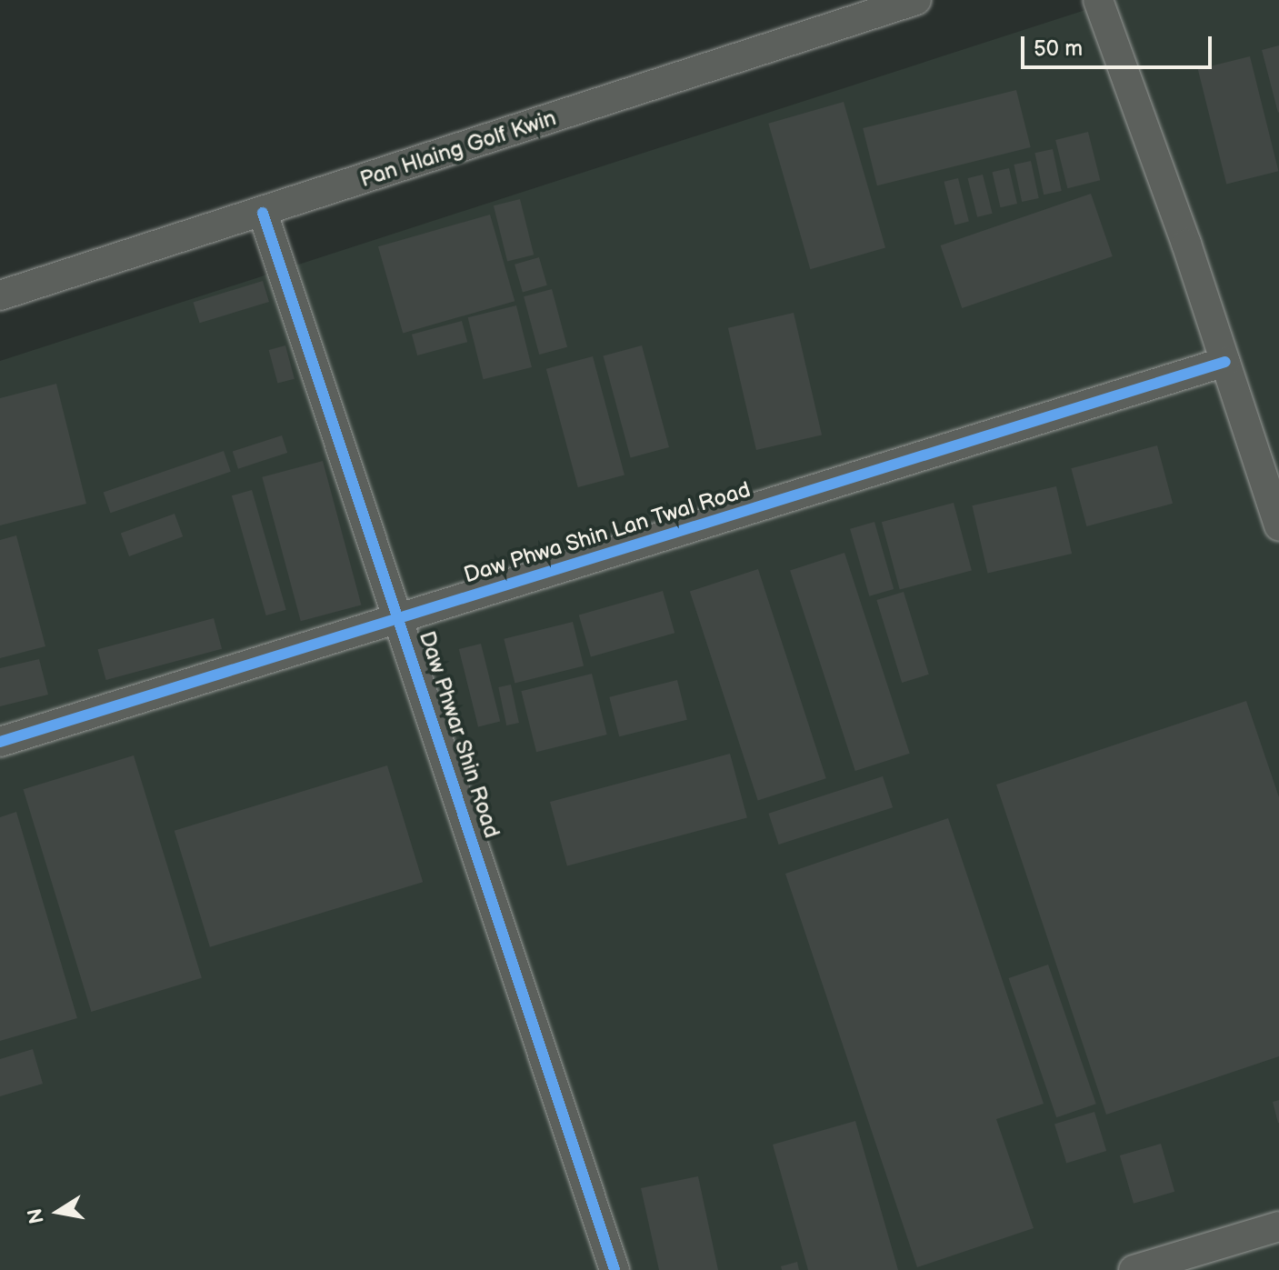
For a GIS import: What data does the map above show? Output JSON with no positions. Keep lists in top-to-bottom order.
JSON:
{
  "streets": {
    "street": ["Pan Hlaing Golf Kwin", "Daw Phwa Shin Lan Twal Road", "Daw Phwar Shin Road"]
  },
  "crossings": [
    ["Pan Hlaing Golf Kwin", "Daw Phwar Shin Road"],
    ["Daw Phwa Shin Lan Twal Road", "Daw Phwar Shin Road"]
  ],
  "scale_bar": "50 m",
  "north": "left"
}
